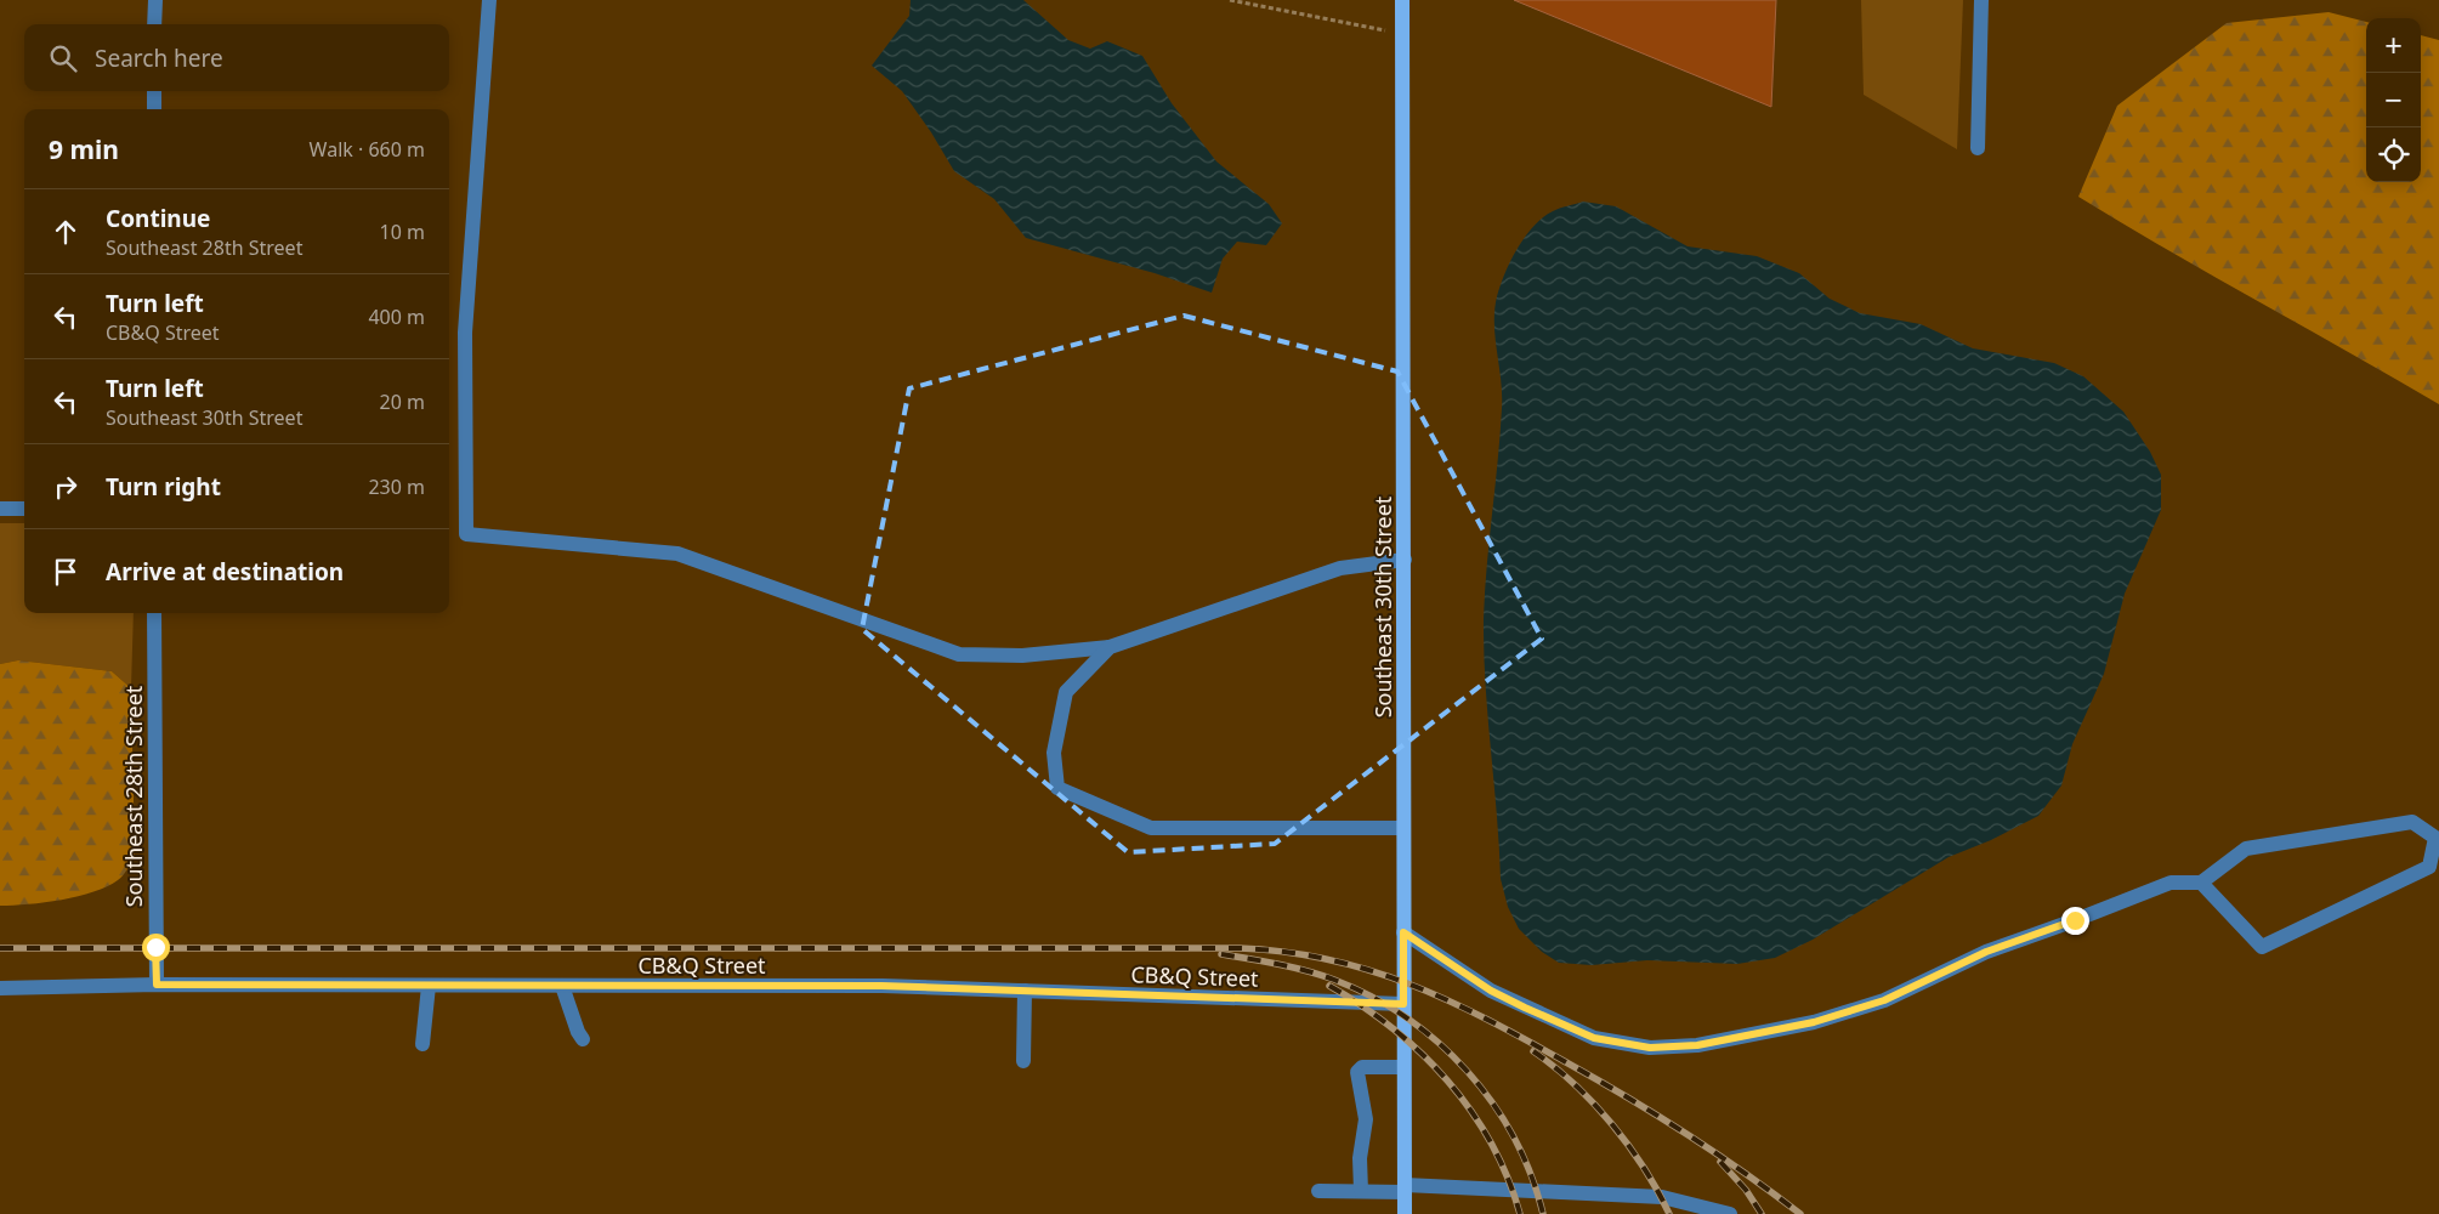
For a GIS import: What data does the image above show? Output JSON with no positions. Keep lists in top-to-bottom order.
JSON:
{
  "streets": {
    "main road": ["Southeast 30th Street"],
    "street": ["Southeast 28th Street", "CB&Q Street"]
  },
  "crossings": [
    ["Southeast 30th Street", "CB&Q Street"],
    ["Southeast 28th Street", "CB&Q Street"]
  ],
  "page": {
    "map_buttons": ["+", "−"],
    "search": "Search here",
    "heading": ["9 min", "Walk · 660 m"],
    "list": [
      ["Continue", "Southeast 28th Street", "10 m"],
      ["Turn left", "CB&Q Street", "400 m"],
      ["Turn left", "Southeast 30th Street", "20 m"],
      ["Turn right", "230 m"],
      "Arrive at destination"
    ]
  }
}
